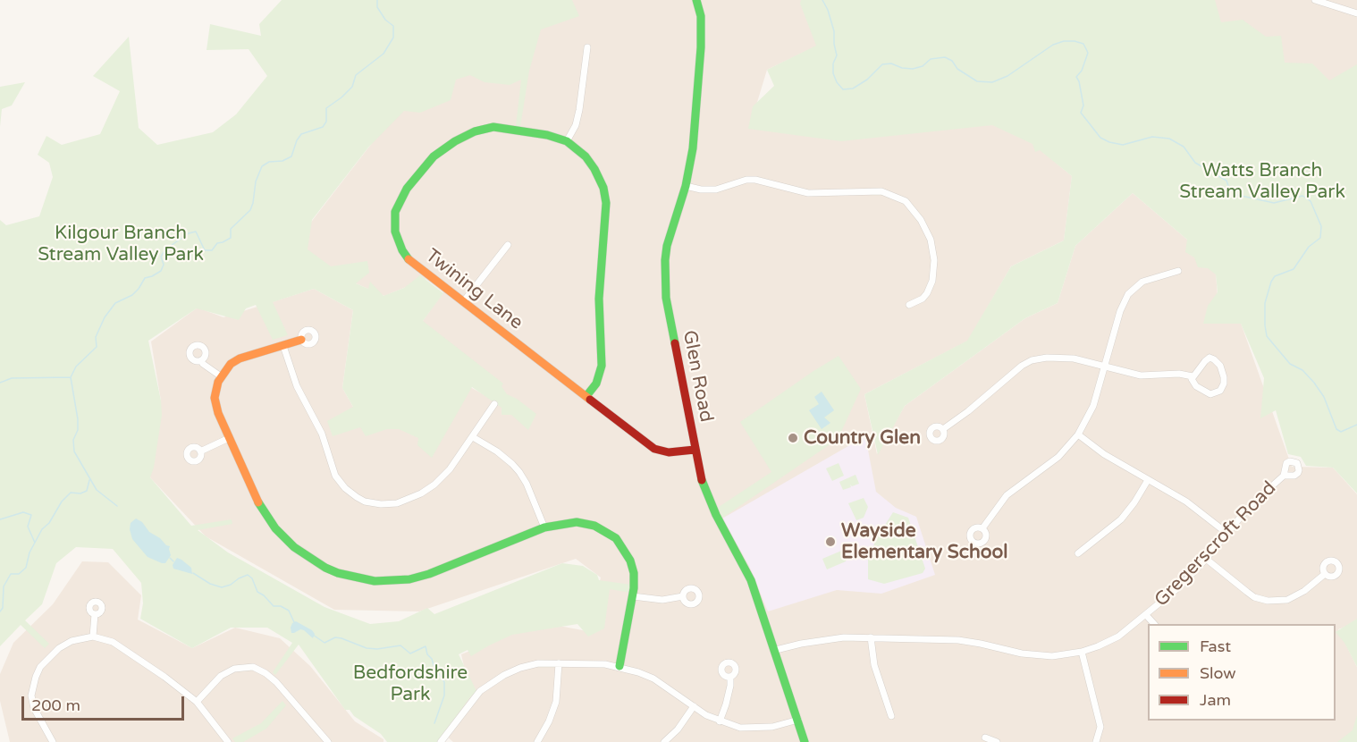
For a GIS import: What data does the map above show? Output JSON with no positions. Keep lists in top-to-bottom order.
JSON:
{
  "streets": {
    "street": ["Twining Lane", "Glen Road", "Gregerscroft Road"]
  },
  "crossings": [
    ["Twining Lane", "Glen Road"],
    ["Glen Road", "Gregerscroft Road"]
  ],
  "parks": ["Watts Branch Stream Valley Park", "Kilgour Branch Stream Valley Park", "Bedfordshire Park"],
  "places": ["Country Glen", "Wayside Elementary School"],
  "legend": ["Fast", "Slow", "Jam"],
  "scale_bar": "200 m"
}
